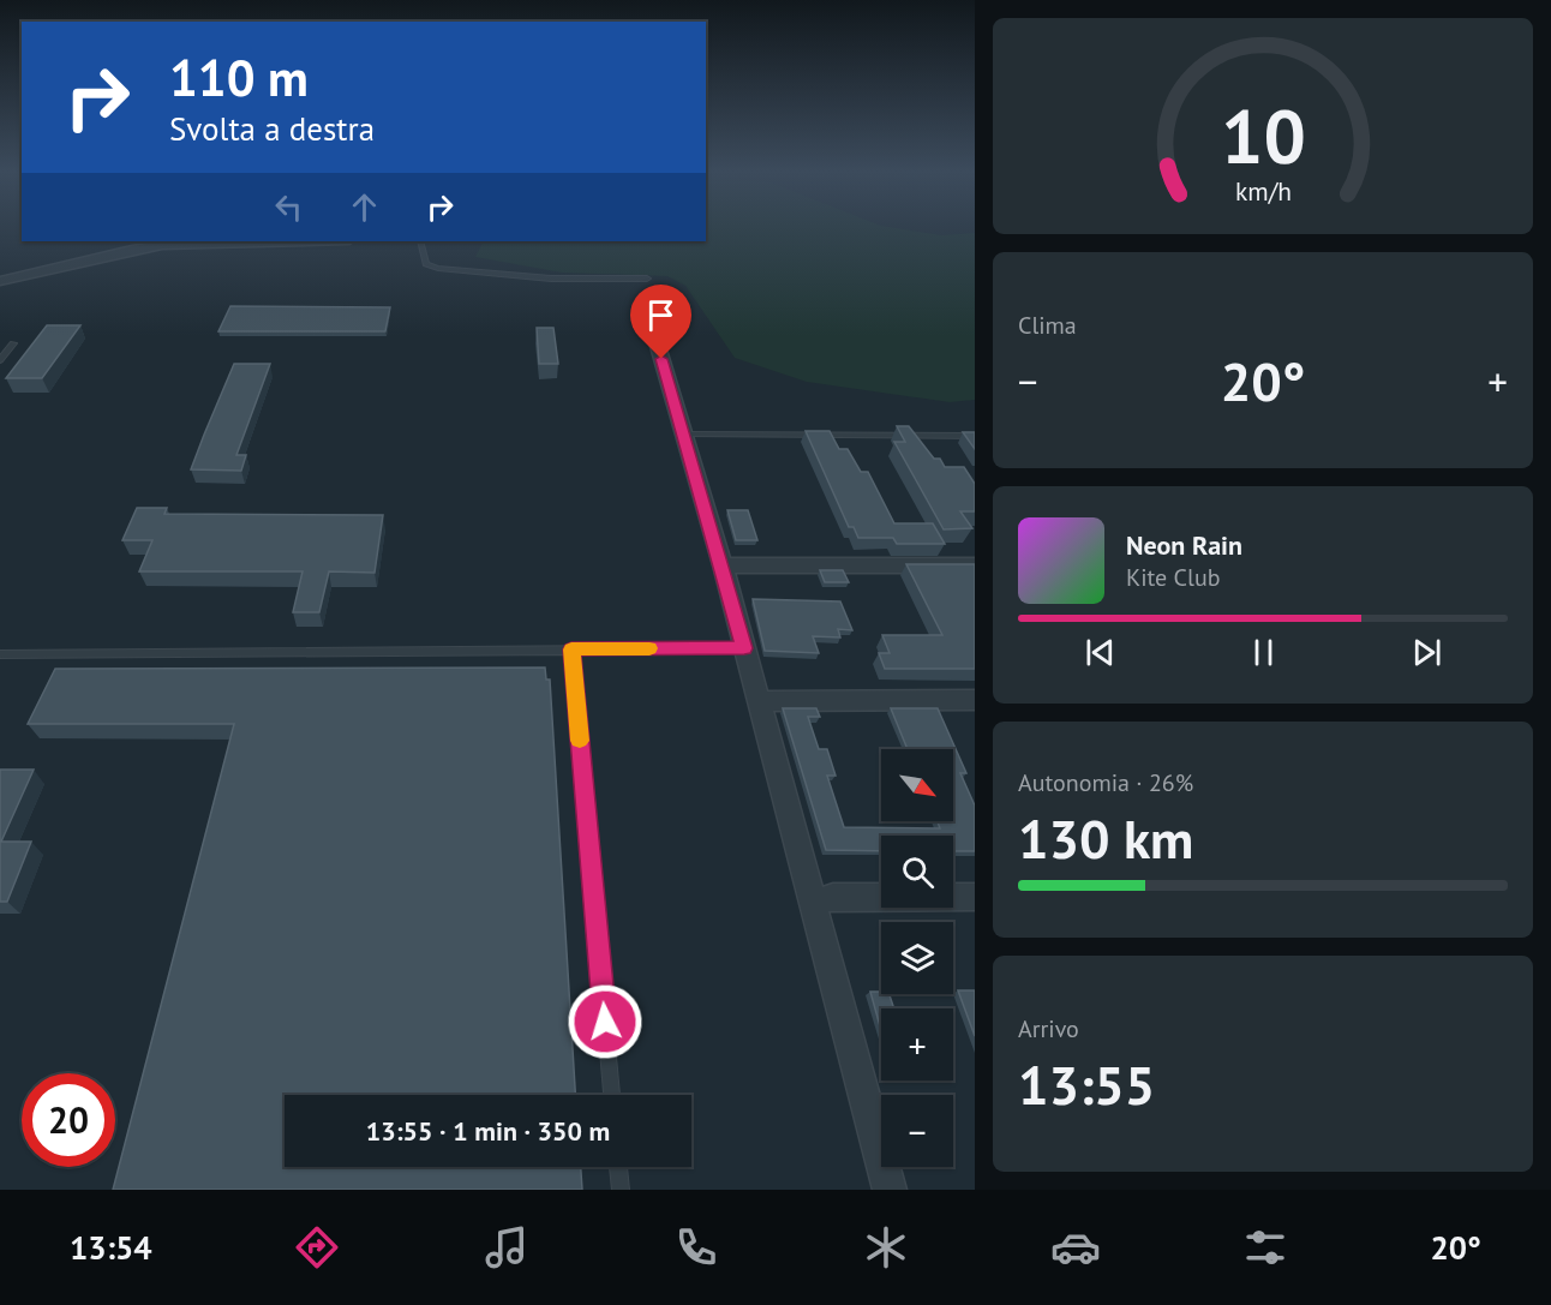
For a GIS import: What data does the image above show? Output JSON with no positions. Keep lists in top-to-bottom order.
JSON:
{
  "north": "bottom right",
  "page": {
    "turn": ["110 m", "Svolta a destra"],
    "tile": [
      "Clima",
      ["Autonomia · 26%", "130 km"],
      ["Arrivo", "13:55"]
    ],
    "heat": ["−", "20°", "+"],
    "song": ["Neon Rain", "Kite Club"],
    "map_buttons": ["+", "−"],
    "limit": "20",
    "trip": "13:55 · 1 min · 350 m",
    "tabs": ["13:54", "20°"],
    "gauge": ["10", "km/h"]
  }
}
